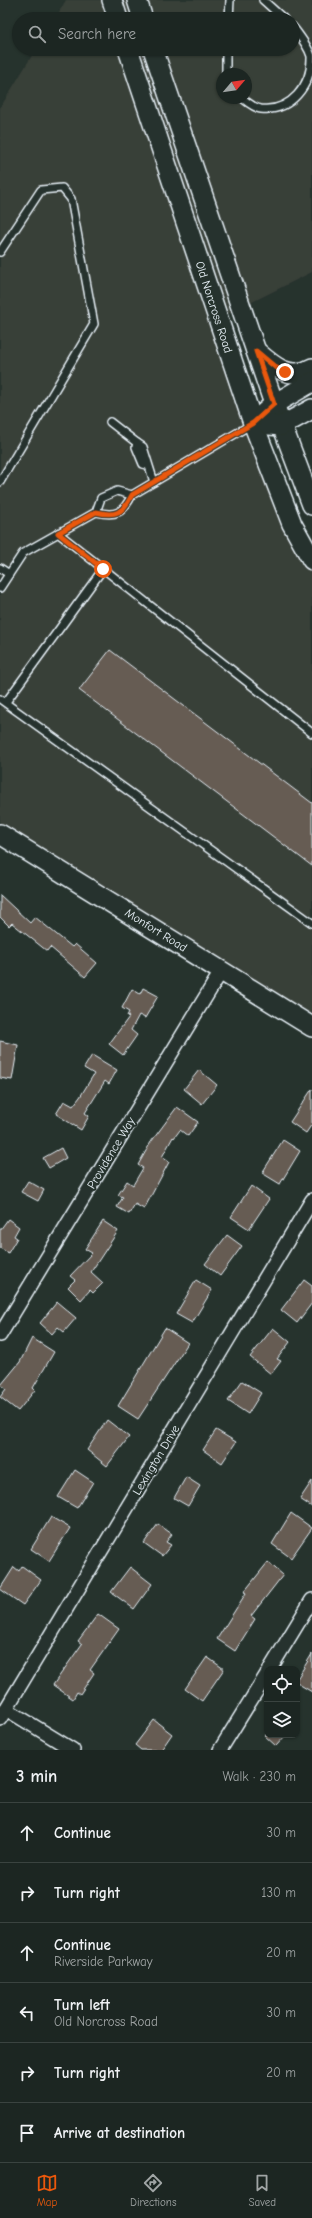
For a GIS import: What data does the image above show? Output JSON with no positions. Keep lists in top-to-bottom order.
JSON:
{
  "streets": {
    "main road": ["Old Norcross Road", "Monfort Road"],
    "street": ["Providence Way", "Lexington Drive"]
  },
  "crossings": [
    ["Monfort Road", "Providence Way"]
  ],
  "north": "top right",
  "page": {
    "search": "Search here",
    "heading": ["3 min", "Walk · 230 m"],
    "list": [
      ["Continue", "30 m"],
      ["Turn right", "130 m"],
      ["Continue", "Riverside Parkway", "20 m"],
      ["Turn left", "Old Norcross Road", "30 m"],
      ["Turn right", "20 m"],
      "Arrive at destination"
    ],
    "nav": ["Map", "Directions", "Saved"]
  }
}
